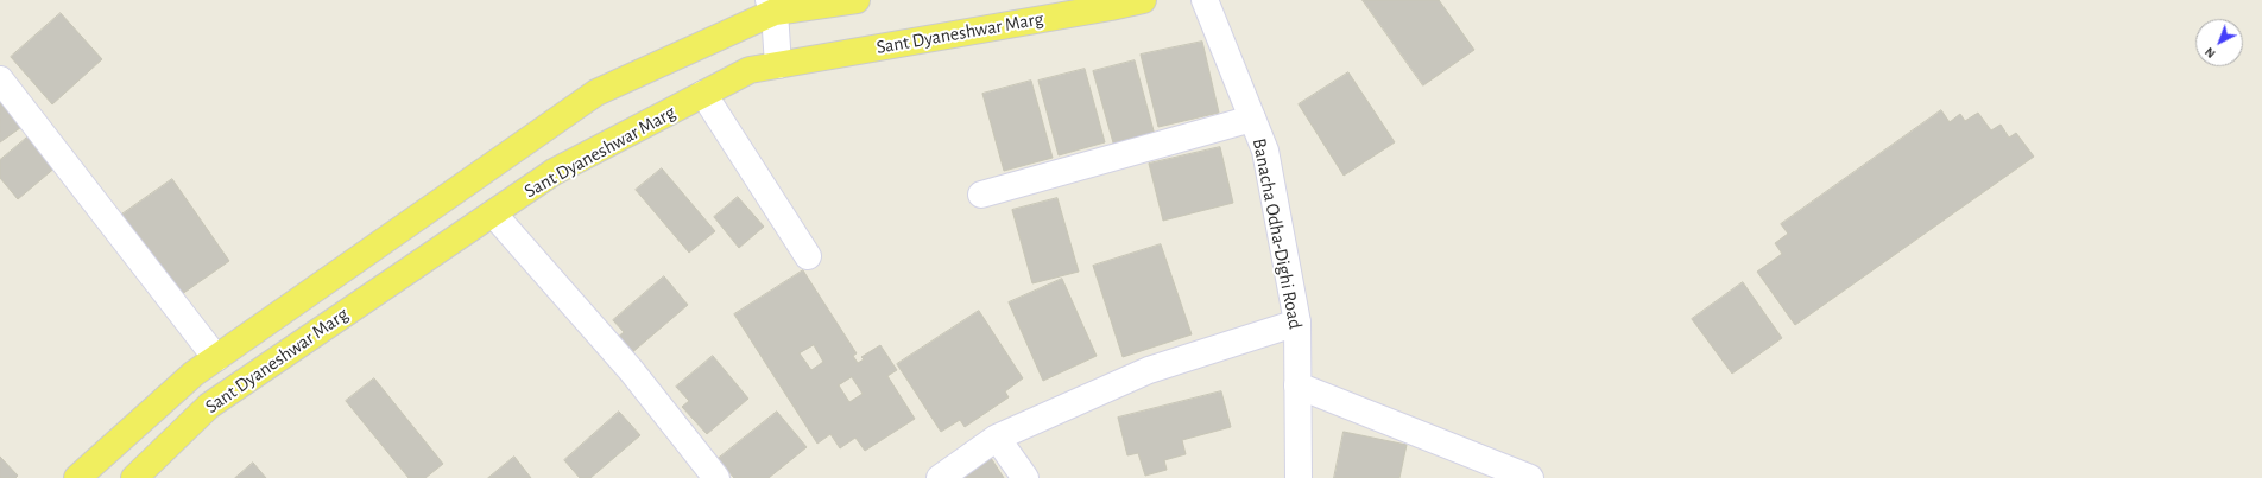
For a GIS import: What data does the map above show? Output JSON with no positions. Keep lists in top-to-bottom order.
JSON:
{
  "streets": {
    "main road": ["Sant Dyaneshwar Marg"],
    "street": ["Banacha Odha-Dighi Road"]
  },
  "north": "bottom left"
}
